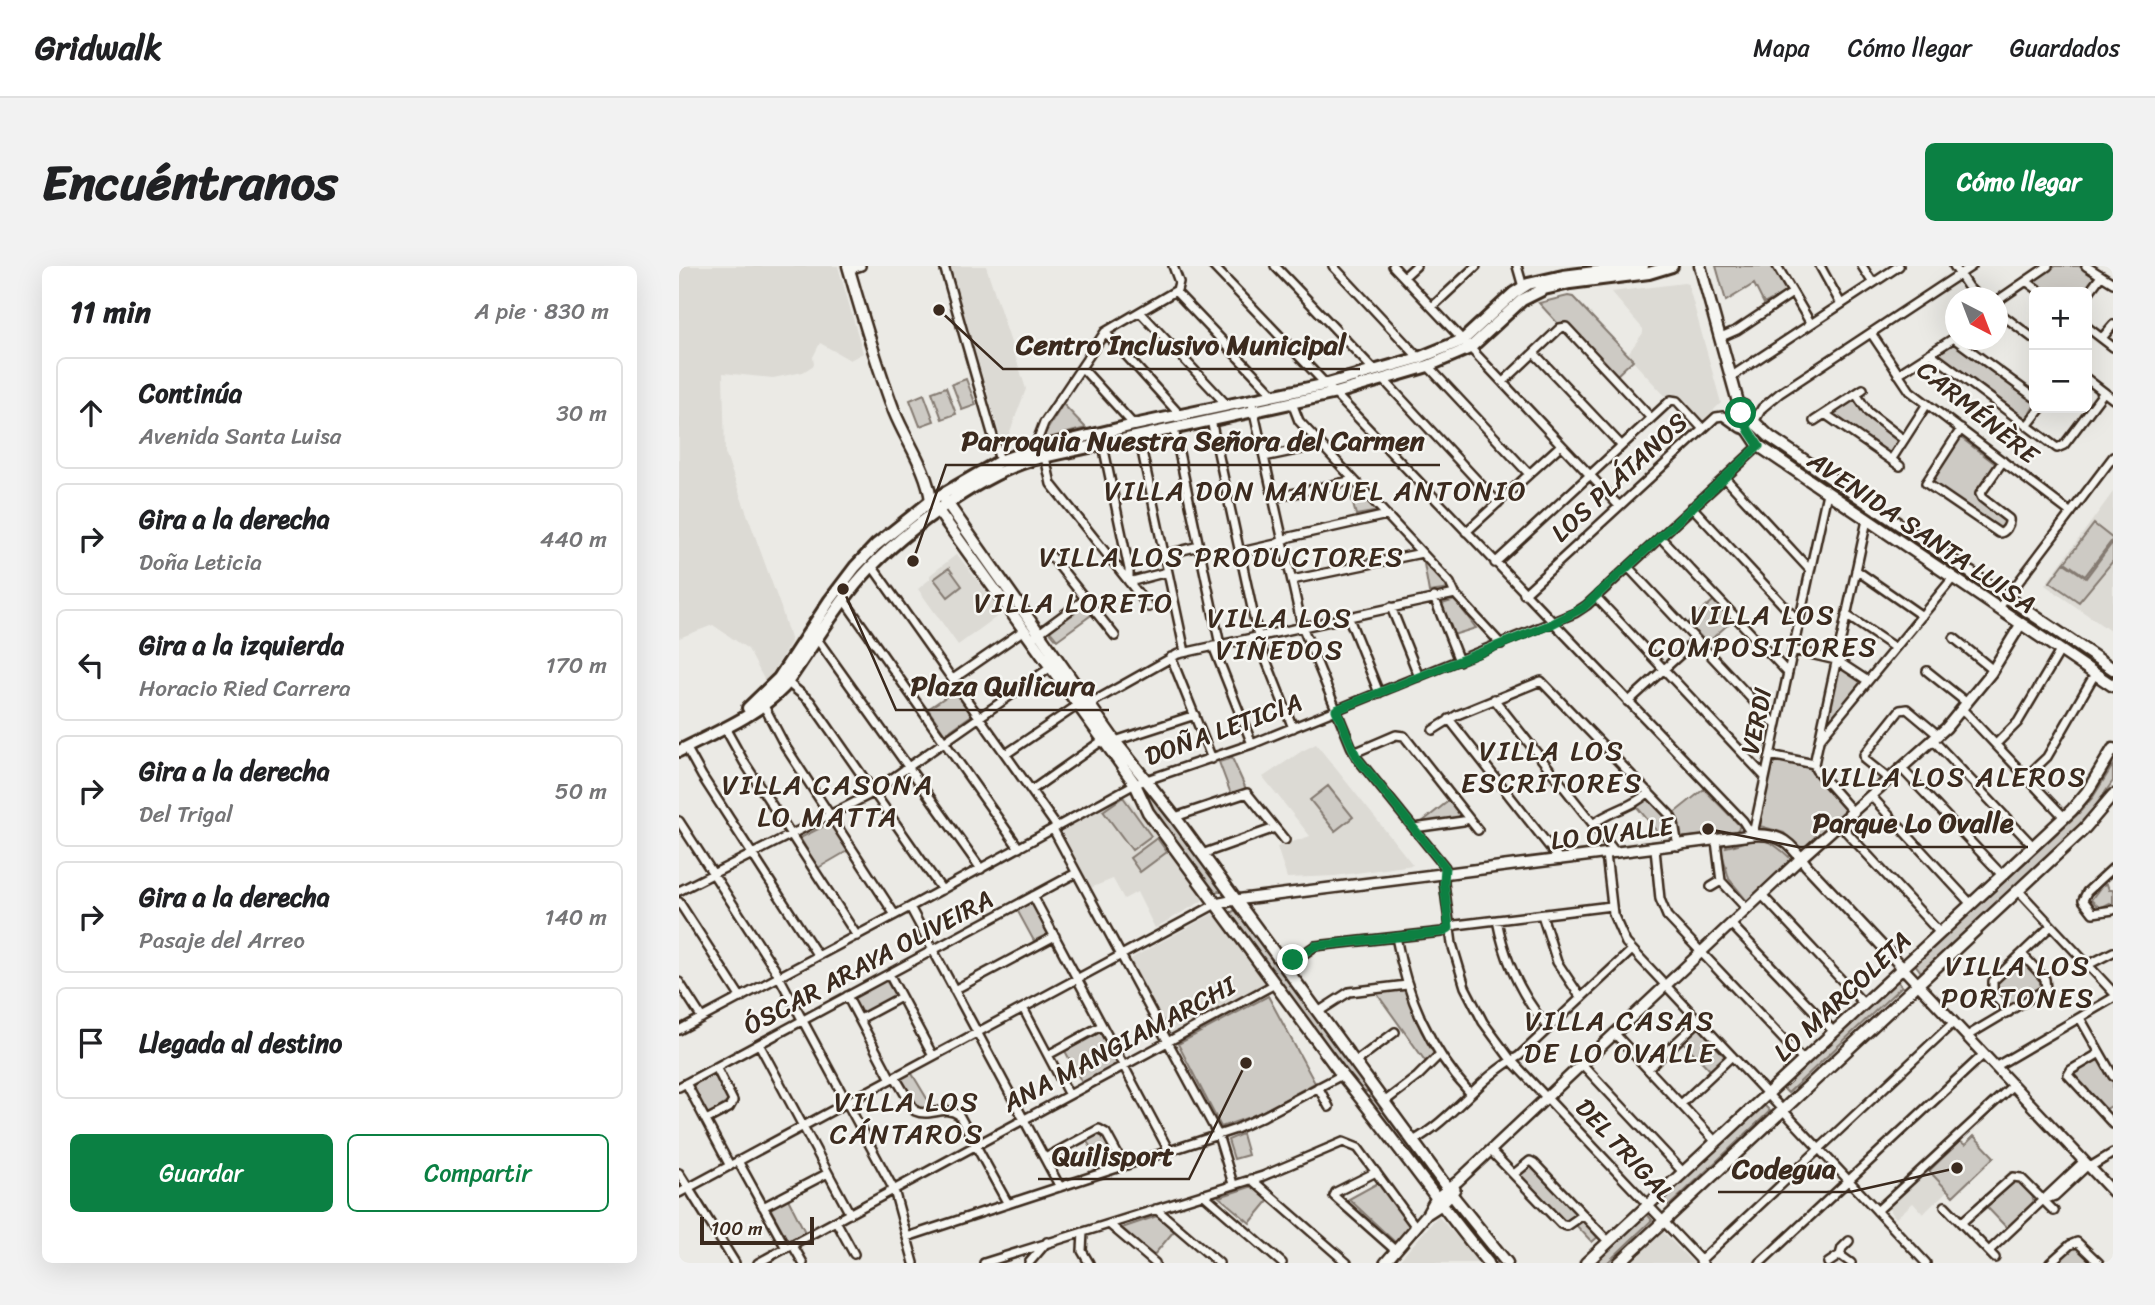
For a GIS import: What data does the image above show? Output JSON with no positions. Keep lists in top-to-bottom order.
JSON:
{
  "streets": {
    "main road": ["AVENIDA SANTA LUISA", "LO MARCOLETA"],
    "street": [
      "CARMÉNÈRE",
      "LOS PLÁTANOS",
      "VERDI",
      "DOÑA LETICIA",
      "LO OVALLE",
      "ÓSCAR ARAYA OLIVEIRA",
      "ANA MANGIAMARCHI",
      "DEL TRIGAL"
    ]
  },
  "crossings": [
    ["LOS PLÁTANOS", "AVENIDA SANTA LUISA"],
    ["AVENIDA SANTA LUISA", "VERDI"],
    ["AVENIDA SANTA LUISA", "DOÑA LETICIA"],
    ["VERDI", "LO OVALLE"],
    ["LO OVALLE", "LO MARCOLETA"],
    ["LO OVALLE", "DEL TRIGAL"],
    ["LO MARCOLETA", "DEL TRIGAL"]
  ],
  "districts": [
    "VILLA DON MANUEL ANTONIO",
    "VILLA LOS PRODUCTORES",
    "VILLA LORETO",
    "VILLA LOS COMPOSITORES",
    "VILLA LOS VIÑEDOS",
    "VILLA LOS ESCRITORES",
    "VILLA LOS ALEROS",
    "VILLA CASONA LO MATTA",
    "VILLA LOS PORTONES",
    "VILLA CASAS DE LO OVALLE",
    "VILLA LOS CÁNTAROS"
  ],
  "places": [
    "Centro Inclusivo Municipal",
    "Parroquia Nuestra Señora del Carmen",
    "Plaza Quilicura",
    "Parque Lo Ovalle",
    "Quilisport",
    "Codegua"
  ],
  "scale_bar": "100 m",
  "north": "bottom right",
  "page": {
    "header": "Gridwalk",
    "nav": ["Mapa", "Cómo llegar", "Guardados"],
    "title": "Encuéntranos",
    "buttons": [
      "Cómo llegar",
      ["Guardar", "Compartir"]
    ],
    "heading": ["11 min", "A pie · 830 m"],
    "map_buttons": ["+", "−"],
    "list": [
      ["Continúa", "Avenida Santa Luisa", "30 m"],
      ["Gira a la derecha", "Doña Leticia", "440 m"],
      ["Gira a la izquierda", "Horacio Ried Carrera", "170 m"],
      ["Gira a la derecha", "Del Trigal", "50 m"],
      ["Gira a la derecha", "Pasaje del Arreo", "140 m"],
      "Llegada al destino"
    ],
    "scale": "100 m"
  }
}
